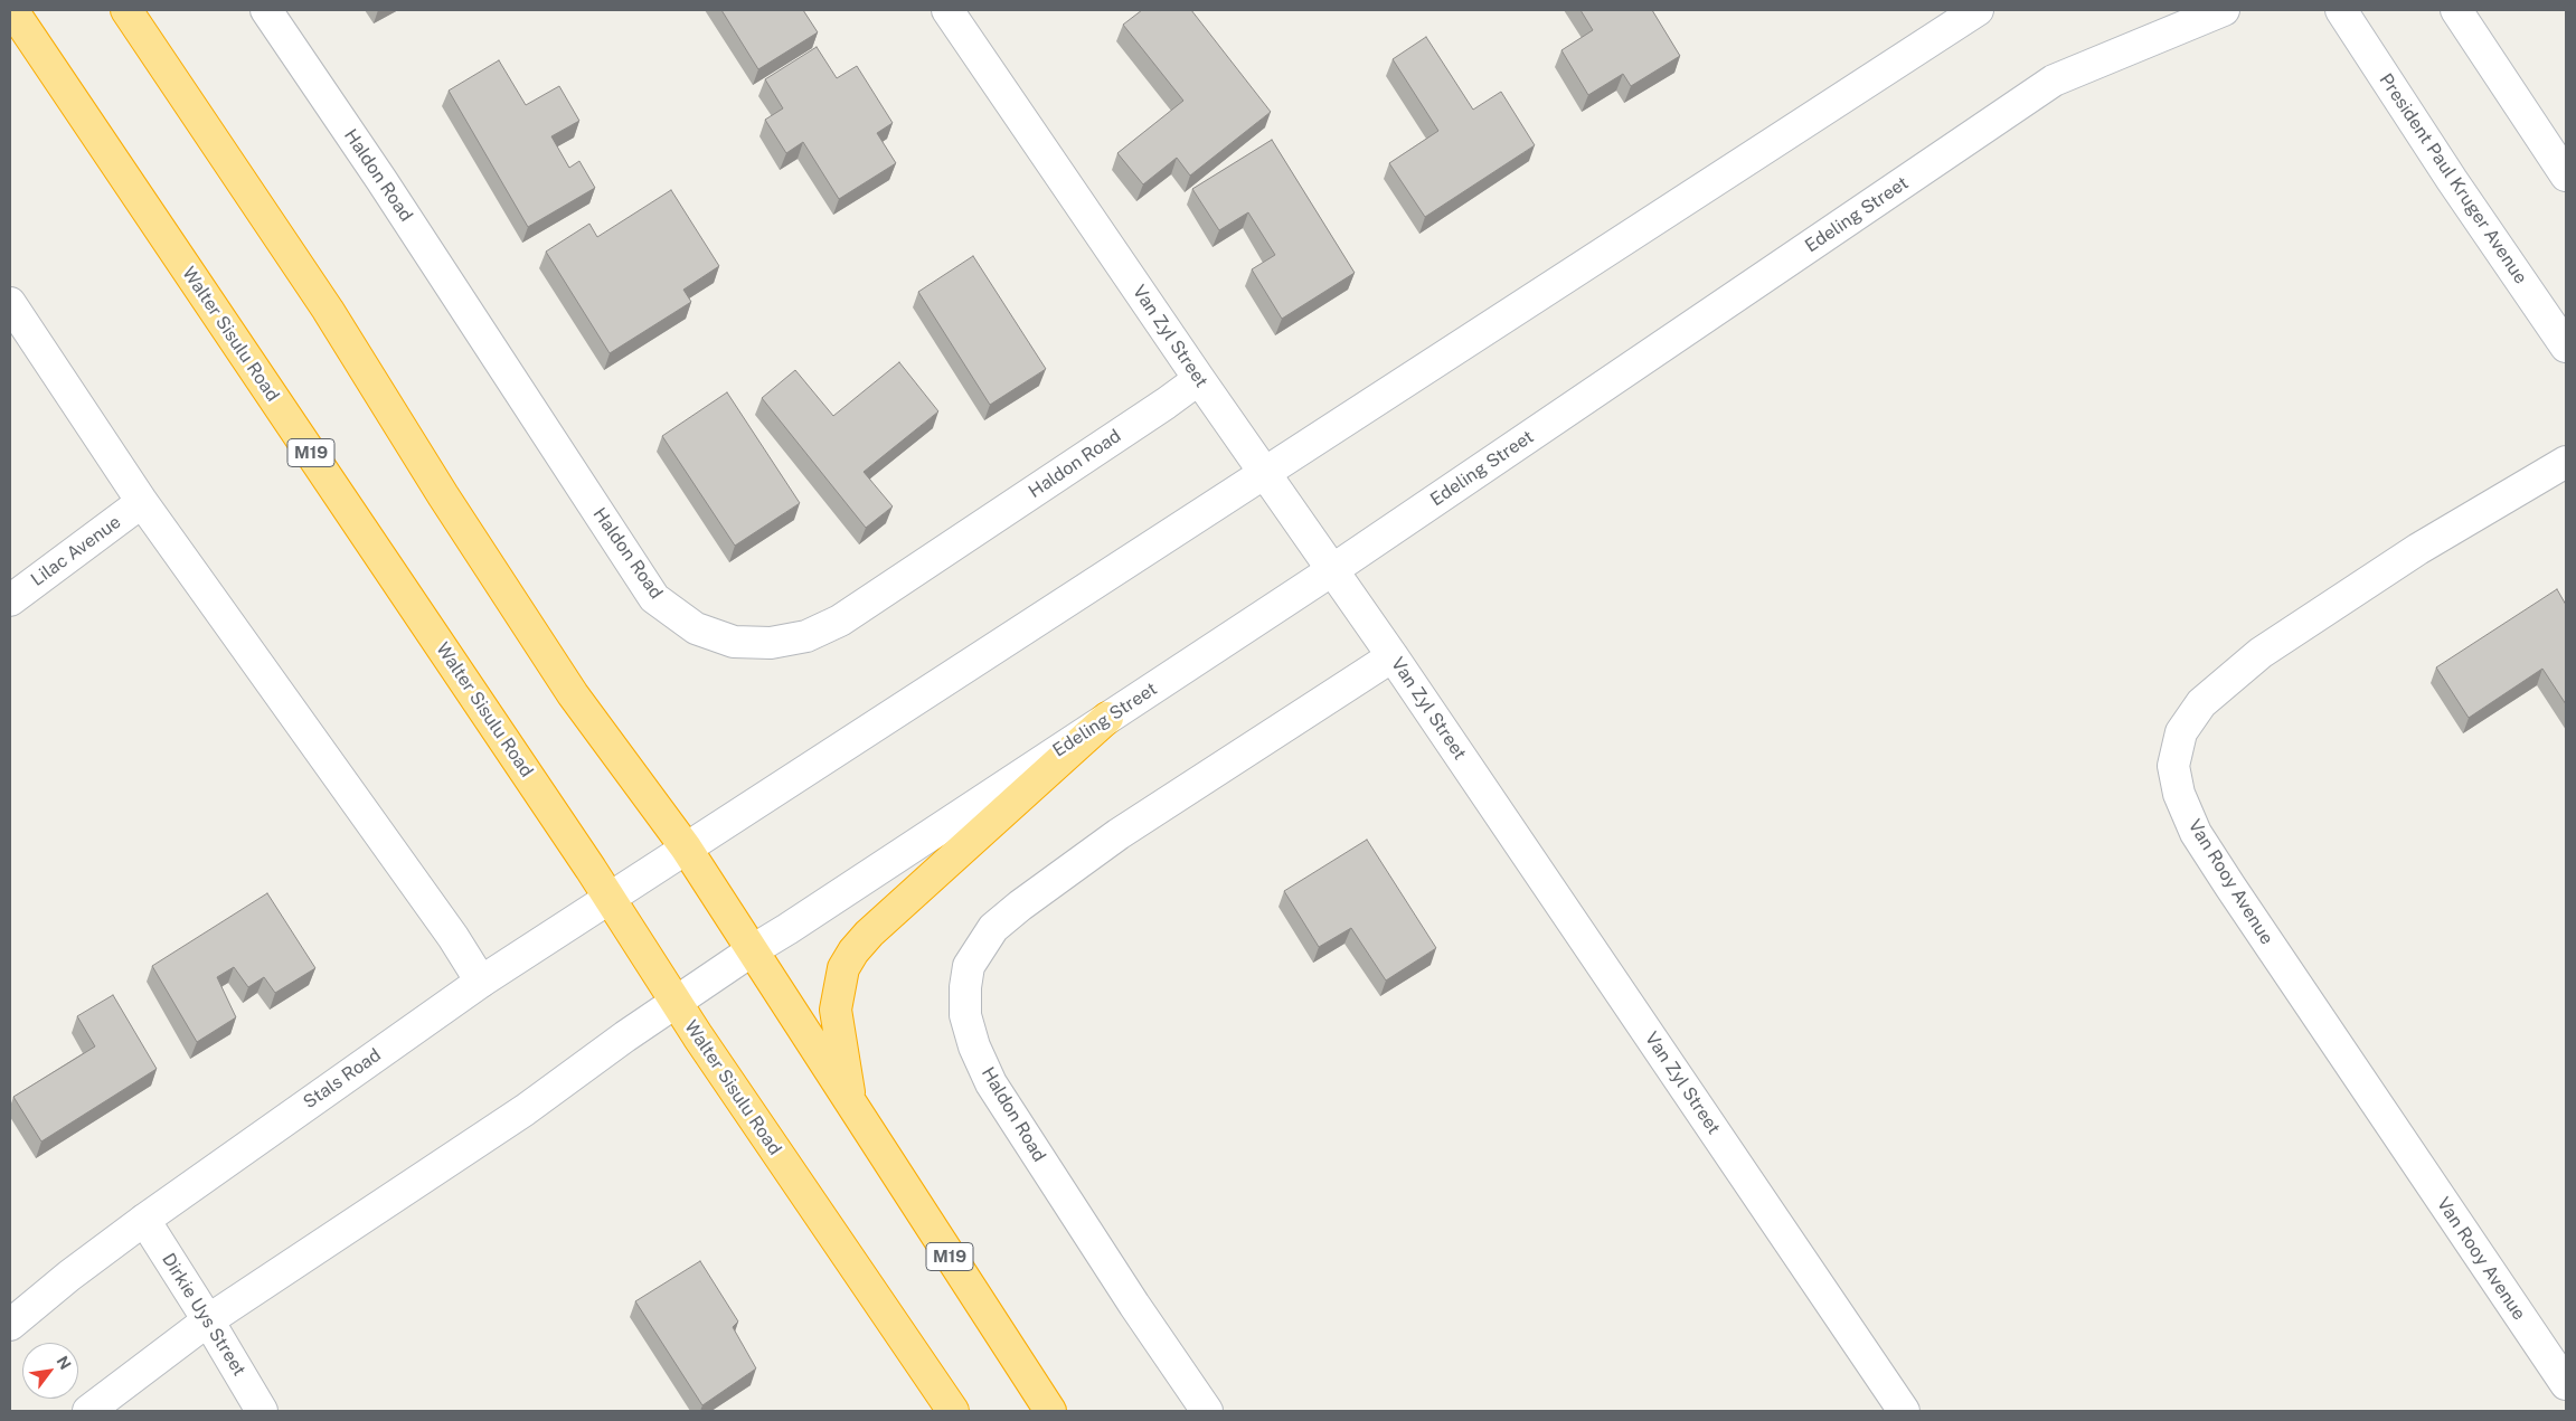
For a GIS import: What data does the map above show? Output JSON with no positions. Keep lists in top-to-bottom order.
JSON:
{
  "streets": {
    "highway": ["Walter Sisulu Road", "M19"],
    "street": [
      "Haldon Road",
      "President Paul Kruger Avenue",
      "Edeling Street",
      "Van Zyl Street",
      "Lilac Avenue",
      "Van Rooy Avenue",
      "Stals Road",
      "Dirkie Uys Street"
    ]
  },
  "crossings": [
    ["Haldon Road", "Van Zyl Street"],
    ["Edeling Street", "Van Zyl Street"],
    ["Edeling Street", "M19"],
    ["Walter Sisulu Road", "Stals Road"],
    ["M19", "Stals Road"],
    ["Stals Road", "Dirkie Uys Street"]
  ],
  "north": "top right"
}
